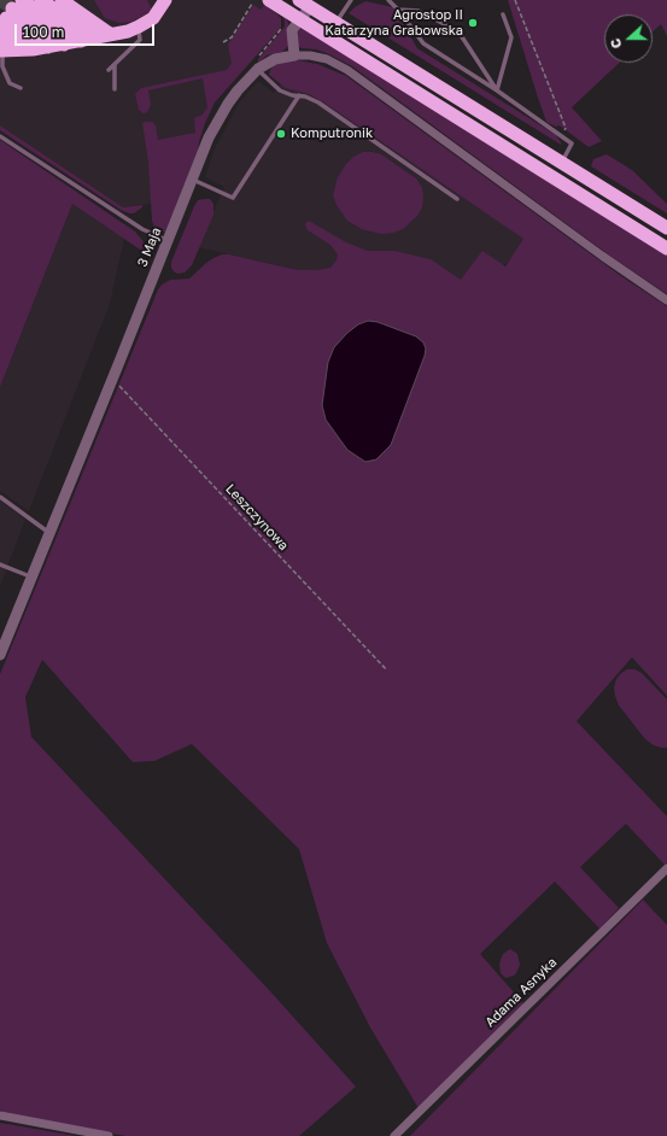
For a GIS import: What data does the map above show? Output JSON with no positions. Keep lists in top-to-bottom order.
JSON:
{
  "streets": {
    "street": ["3 Maja", "Adama Asnyka"],
    "path": ["Leszczynowa"]
  },
  "crossings": [
    ["3 Maja", "Leszczynowa"]
  ],
  "places": ["Agrostop II Katarzyna Grabowska", "Komputronik"],
  "scale_bar": "100 m",
  "north": "left"
}
